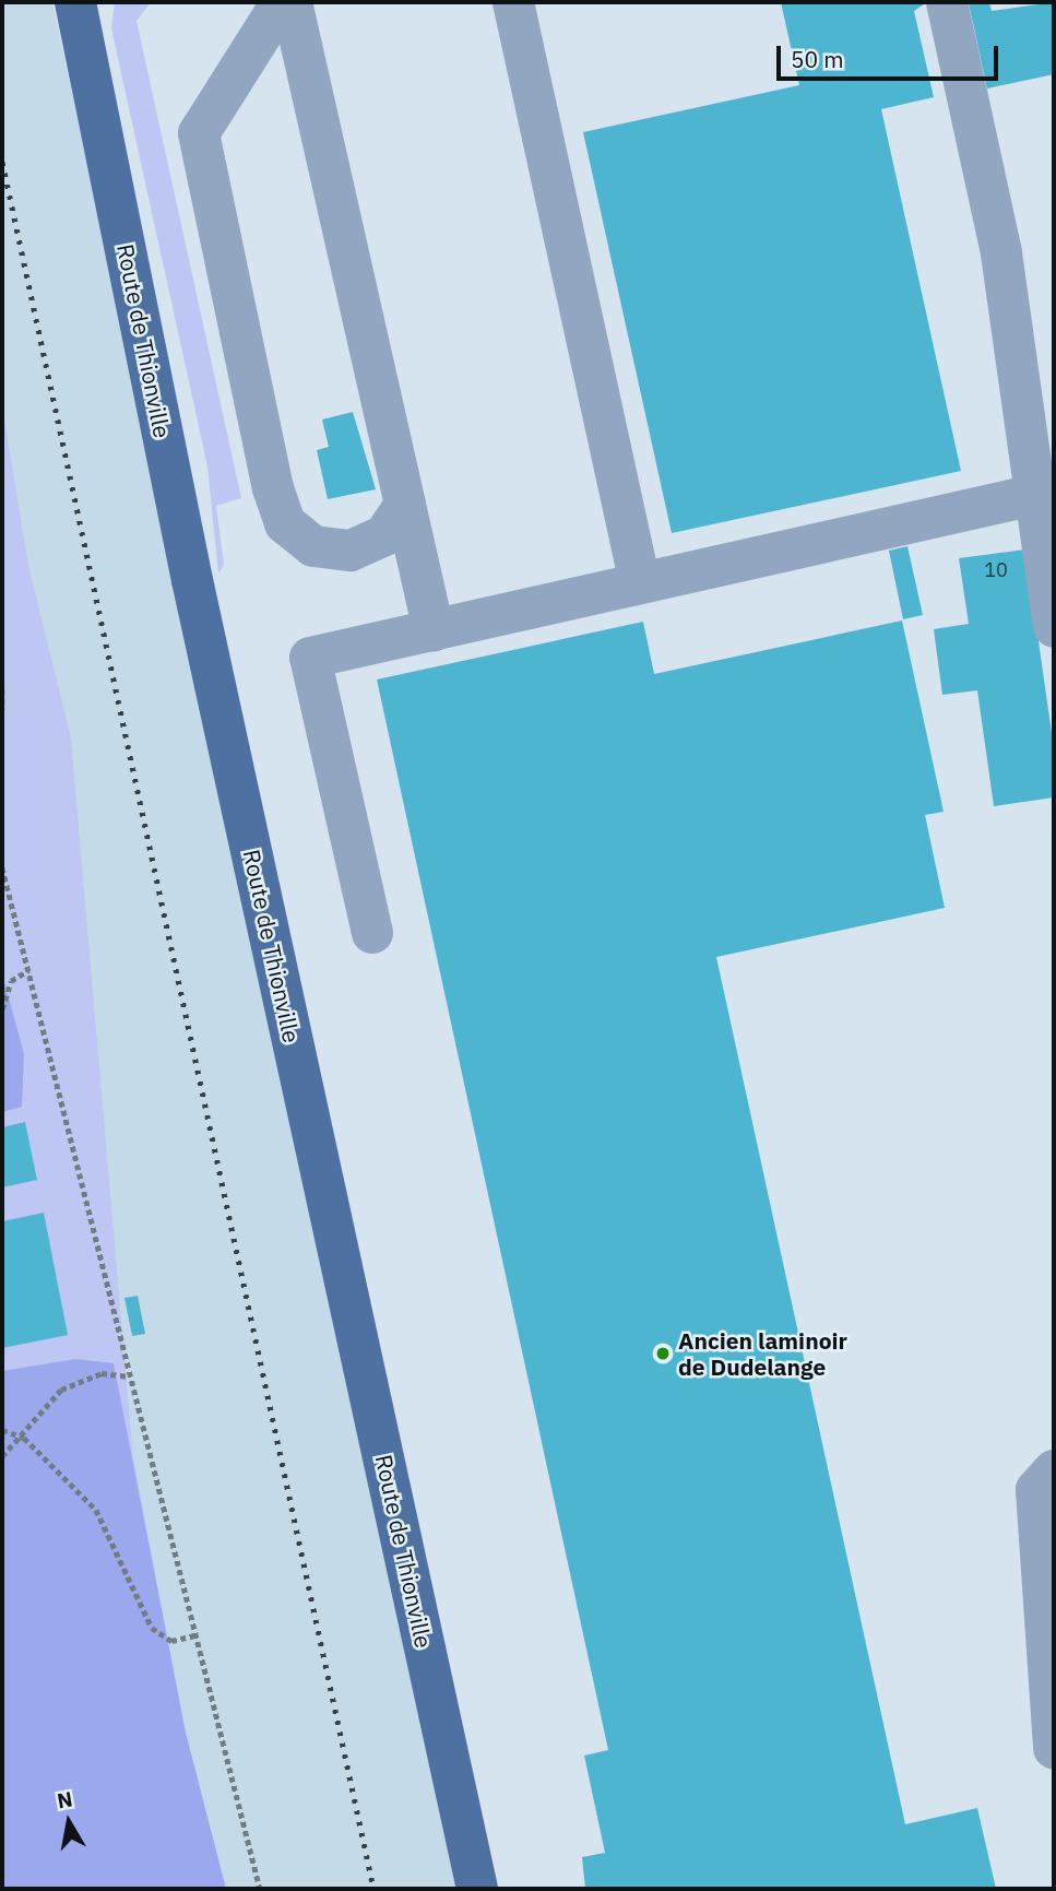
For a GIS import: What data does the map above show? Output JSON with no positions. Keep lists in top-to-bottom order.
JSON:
{
  "streets": {
    "main road": ["Route de Thionville"]
  },
  "places": ["Ancien laminoir de Dudelange"],
  "house_numbers": ["10"],
  "scale_bar": "50 m",
  "north": "top"
}
